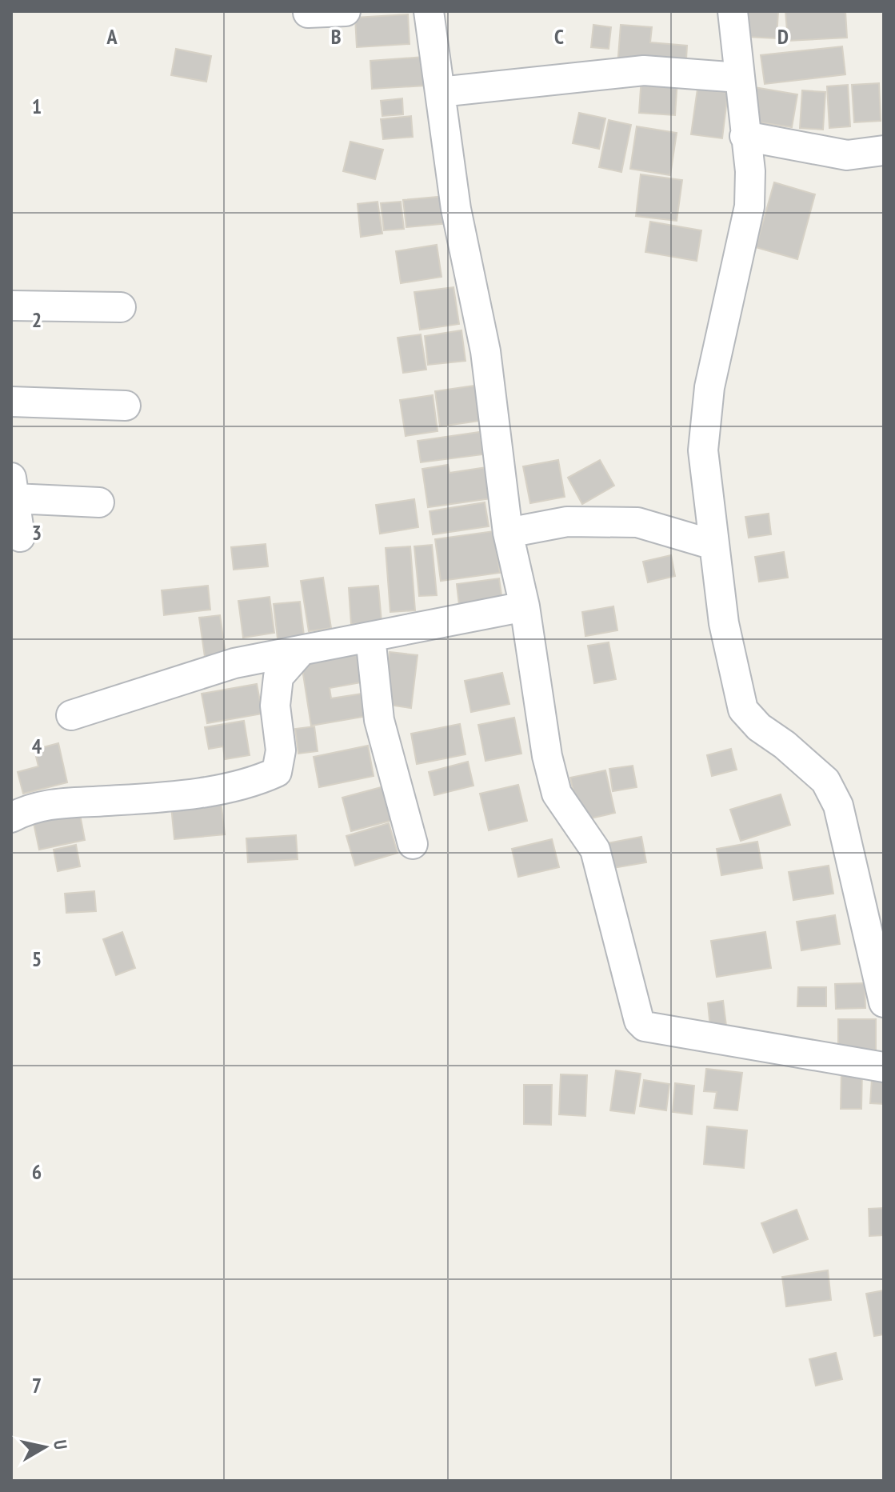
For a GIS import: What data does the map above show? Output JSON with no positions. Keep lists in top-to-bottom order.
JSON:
{
  "north": "right",
  "grid": {
    "columns": [
      "A",
      "B",
      "C",
      "D"
    ],
    "rows": [
      "1",
      "2",
      "3",
      "4",
      "5",
      "6",
      "7"
    ]
  }
}
